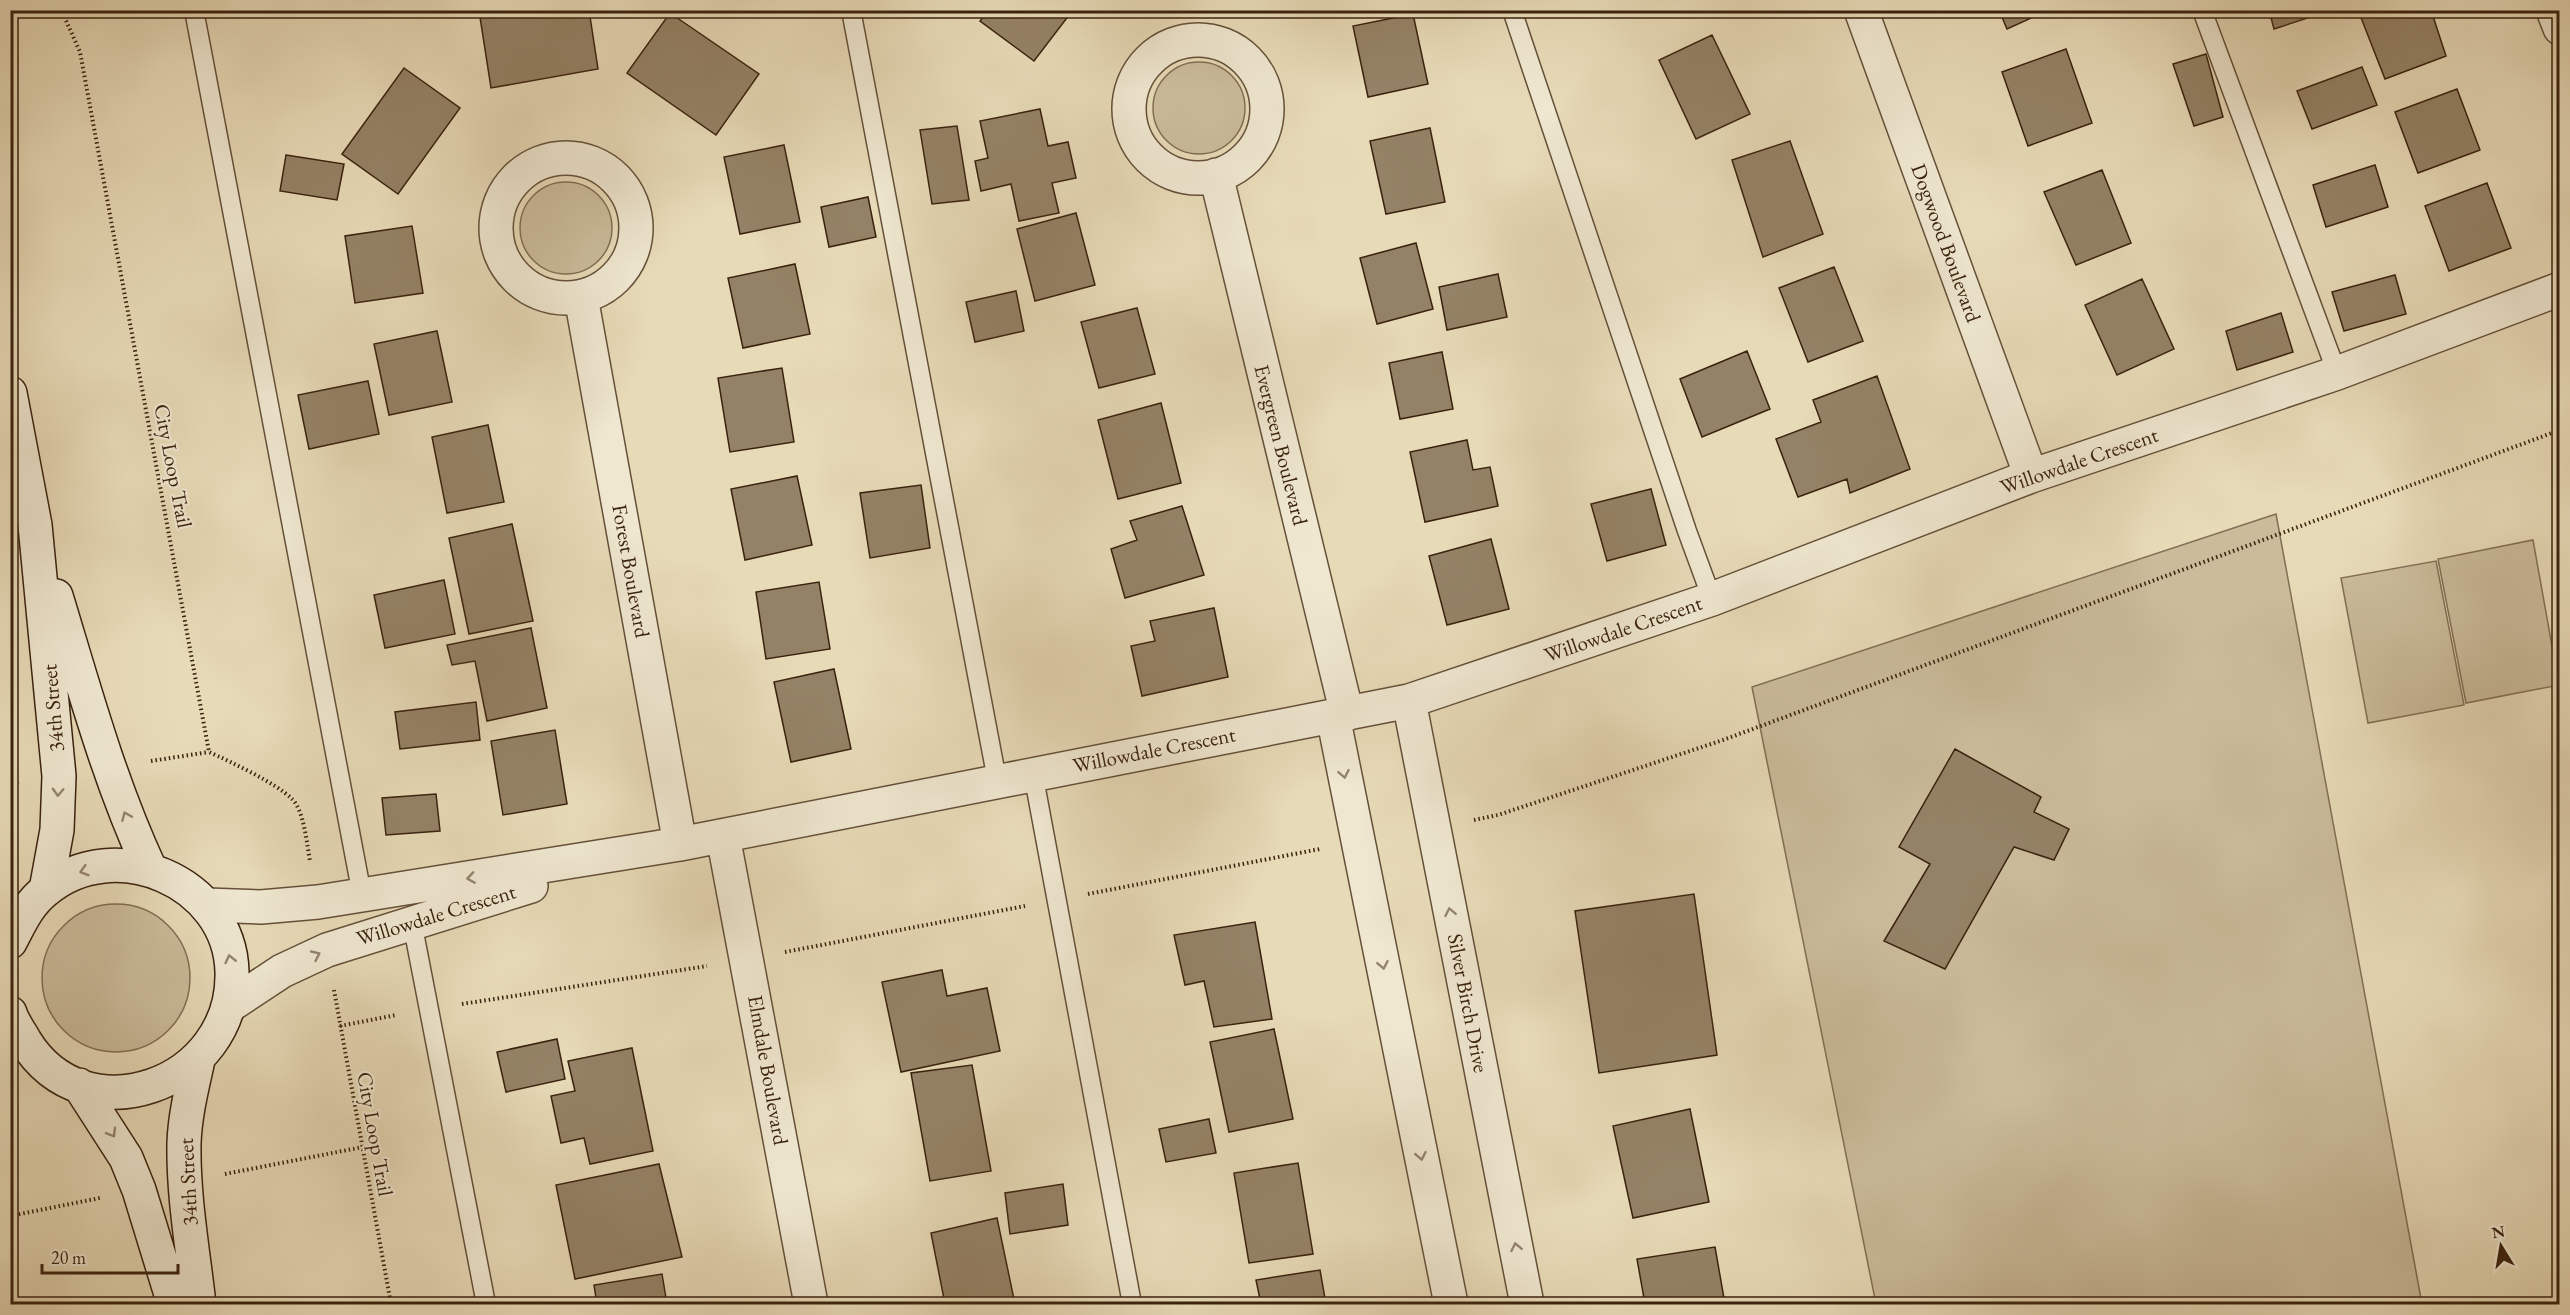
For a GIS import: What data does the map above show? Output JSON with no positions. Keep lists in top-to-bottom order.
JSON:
{
  "streets": {
    "street": [
      "Dogwood Boulevard",
      "Evergreen Boulevard",
      "Willowdale Crescent",
      "Forest Boulevard",
      "34th Street",
      "Silver Birch Drive",
      "Elmdale Boulevard"
    ],
    "path": ["City Loop Trail"]
  },
  "crossings": [
    ["Dogwood Boulevard", "Willowdale Crescent"],
    ["Evergreen Boulevard", "Willowdale Crescent"],
    ["Willowdale Crescent", "Forest Boulevard"],
    ["Willowdale Crescent", "Silver Birch Drive"],
    ["Willowdale Crescent", "Elmdale Boulevard"]
  ],
  "scale_bar": "20 m",
  "north": "top"
}
